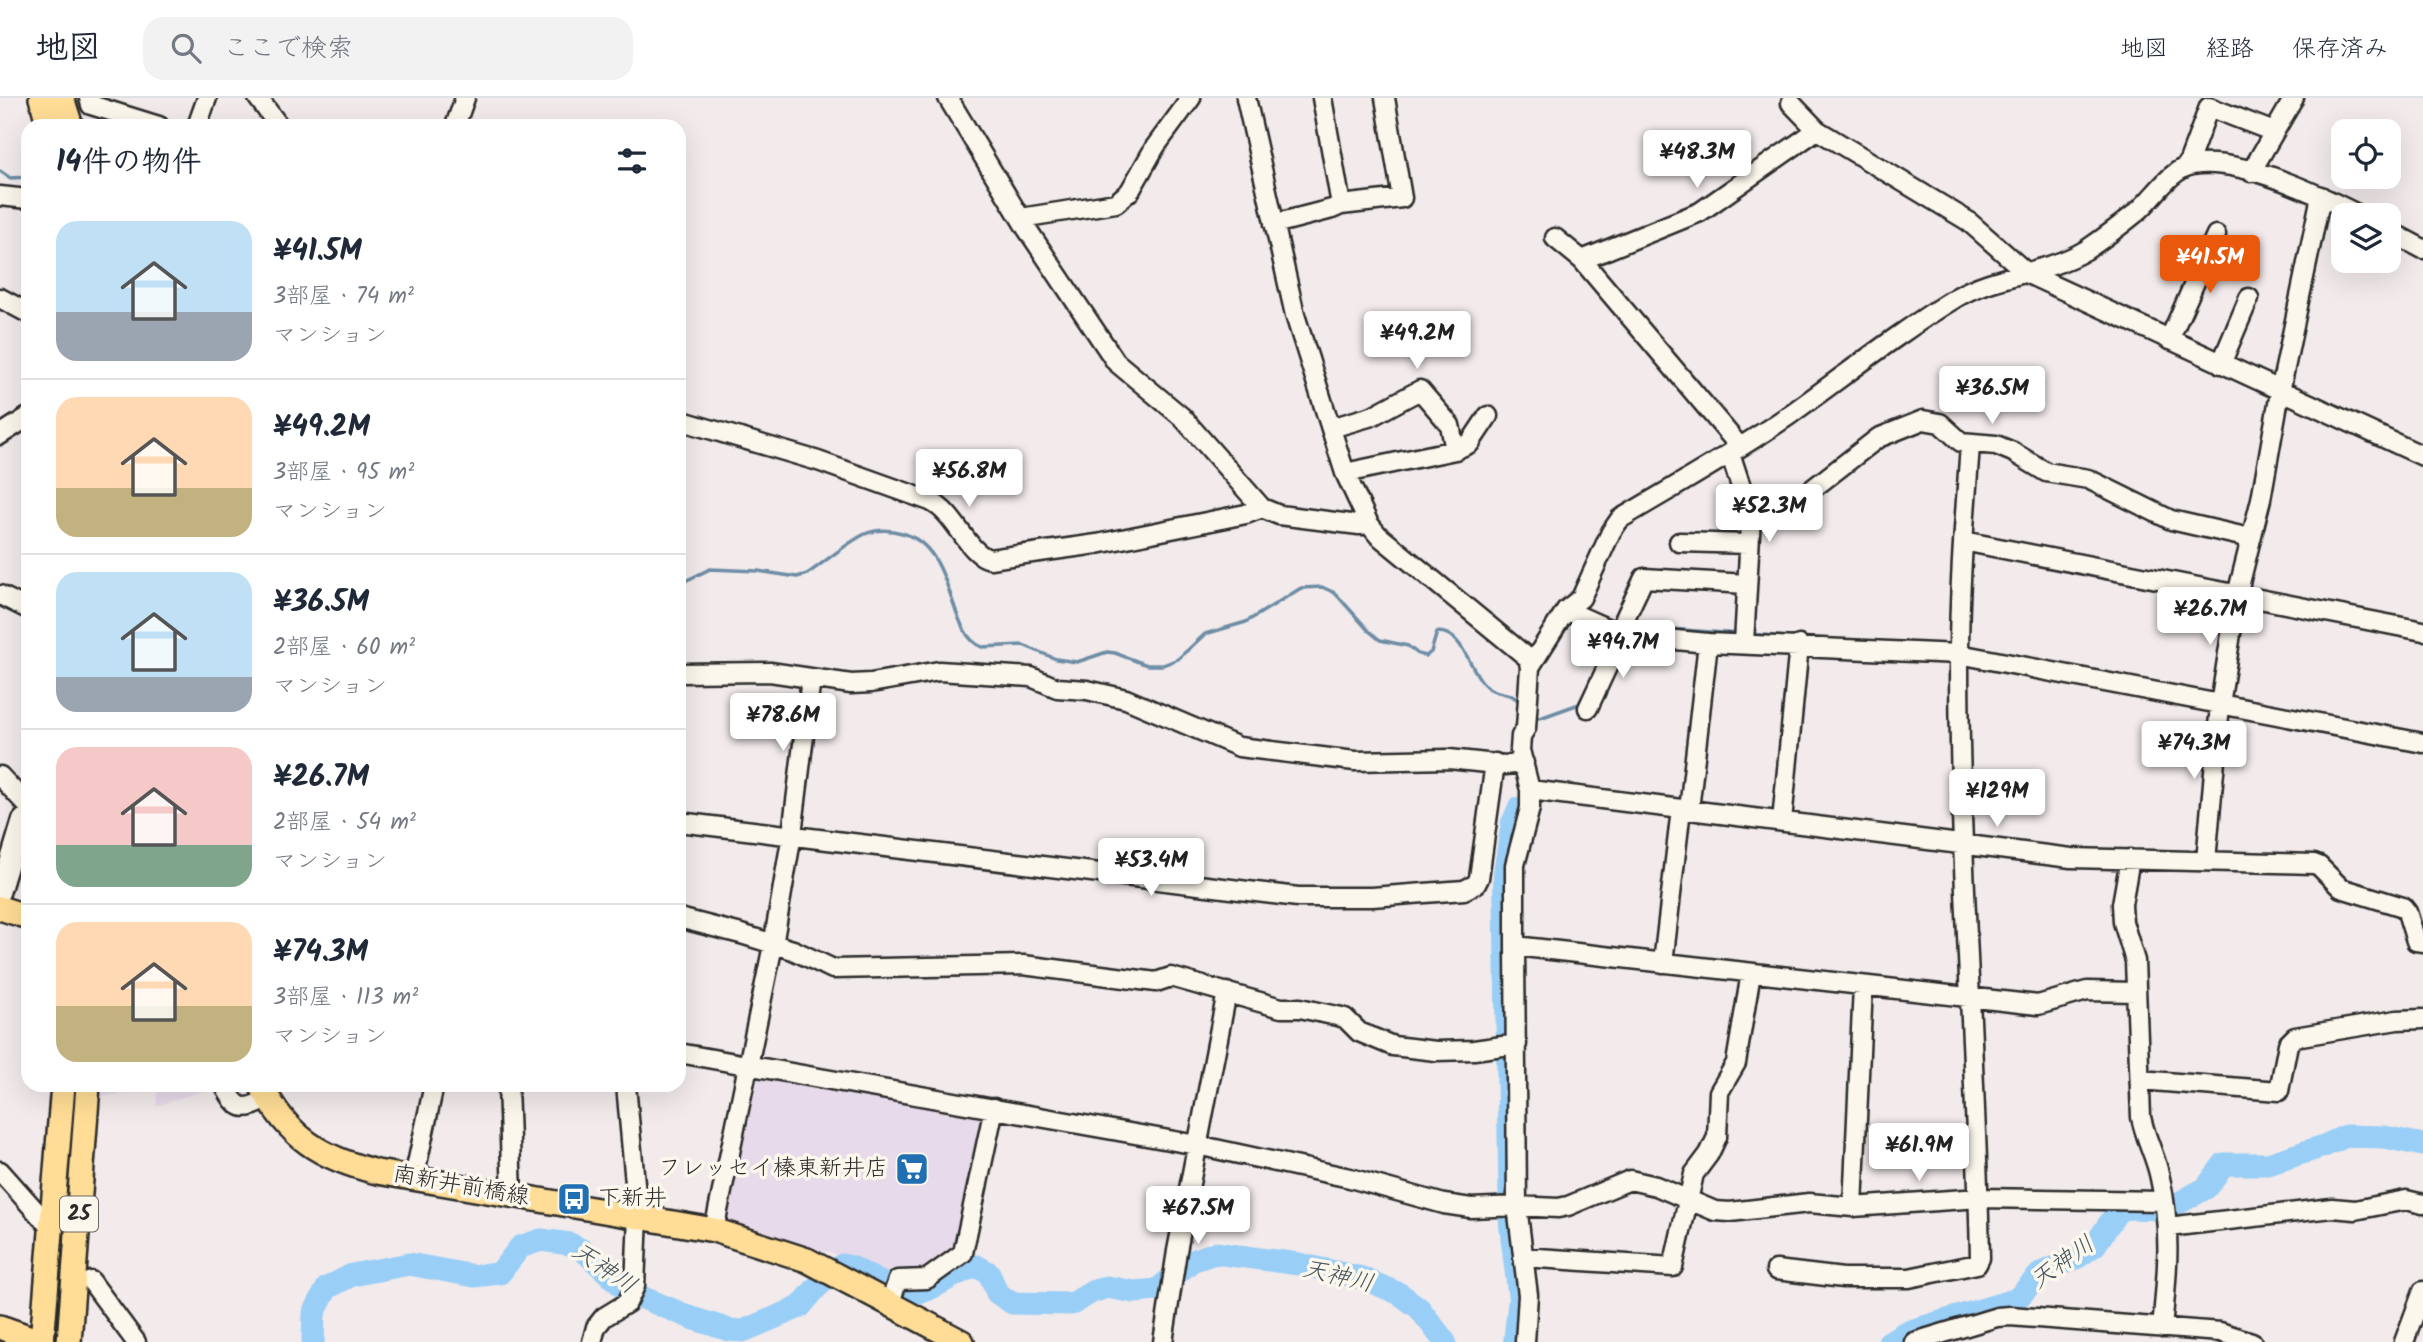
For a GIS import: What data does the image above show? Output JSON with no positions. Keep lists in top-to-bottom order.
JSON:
{
  "streets": {
    "main road": ["南新井前橋線", "25"]
  },
  "water": ["天神川"],
  "places": {
    "supermarket": ["フレッセイ榛東新井店"],
    "bus stop": ["下新井"]
  },
  "page": {
    "header": "地図",
    "search": "ここで検索",
    "nav": ["地図", "経路", "保存済み"],
    "heading": "14件の物件",
    "price": [
      "¥48.3M",
      "¥41.5M",
      "¥49.2M",
      "¥36.5M",
      "¥56.8M",
      "¥52.3M",
      "¥26.7M",
      "¥94.7M",
      "¥78.6M",
      "¥74.3M",
      "¥129M",
      "¥53.4M",
      "¥61.9M",
      "¥67.5M"
    ],
    "list": [
      {
        "name": "¥41.5M",
        "note": "3部屋 · 74 m² · マンション"
      },
      {
        "name": "¥49.2M",
        "note": "3部屋 · 95 m² · マンション"
      },
      {
        "name": "¥36.5M",
        "note": "2部屋 · 60 m² · マンション"
      },
      {
        "name": "¥26.7M",
        "note": "2部屋 · 54 m² · マンション"
      },
      {
        "name": "¥74.3M",
        "note": "3部屋 · 113 m² · マンション"
      }
    ]
  }
}
